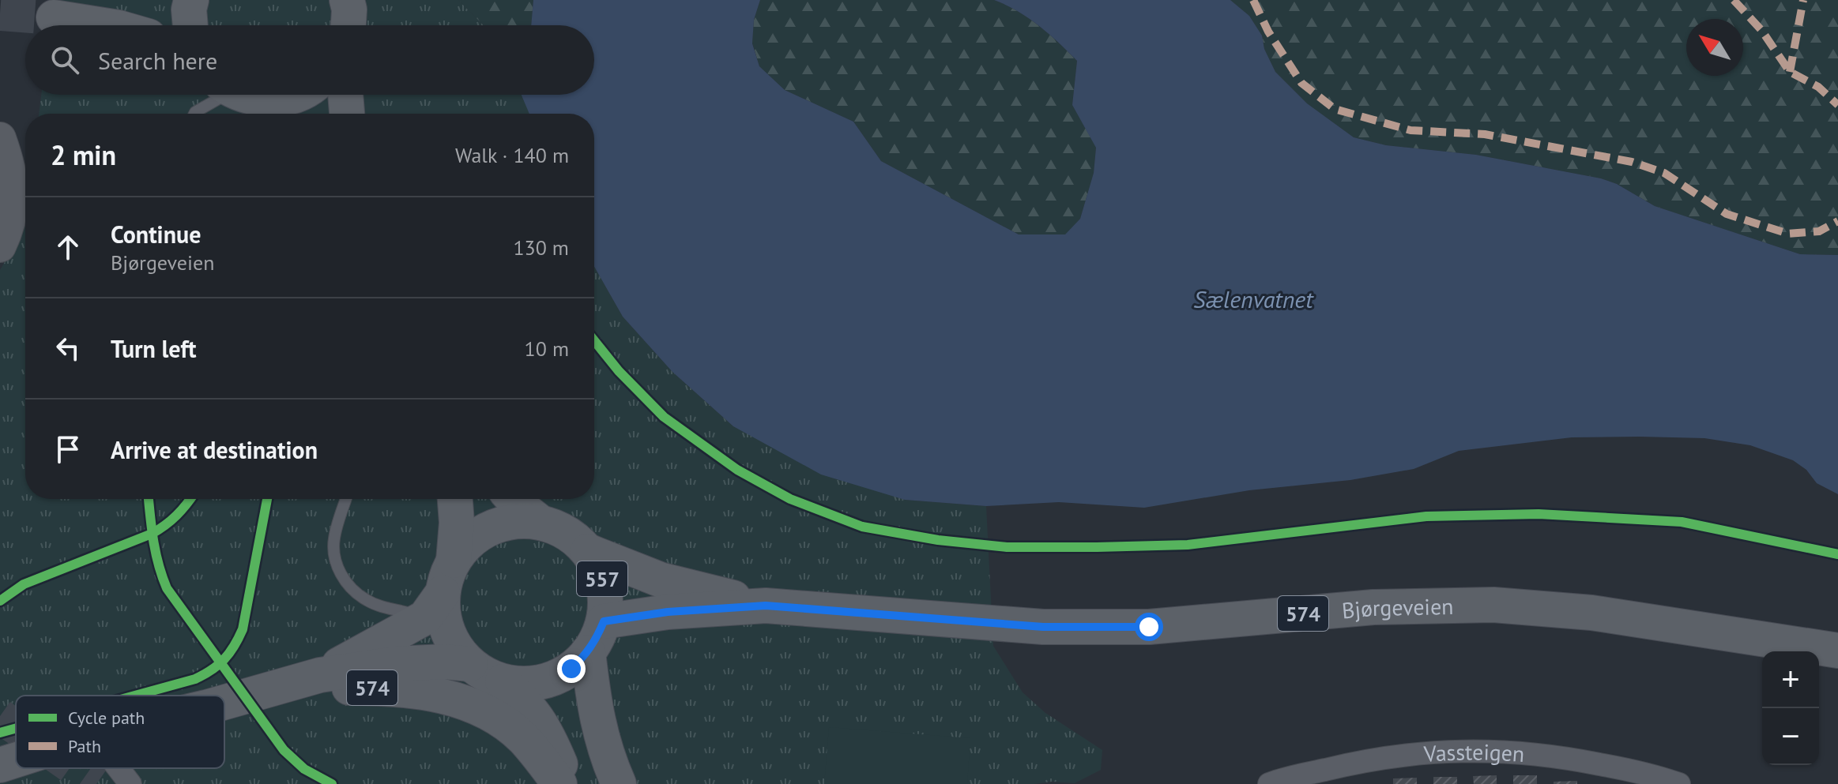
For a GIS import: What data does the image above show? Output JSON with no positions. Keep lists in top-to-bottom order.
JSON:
{
  "streets": {
    "main road": ["557", "Bjørgeveien", "574"],
    "street": ["Vassteigen"]
  },
  "crossings": [
    ["557", "Bjørgeveien"],
    ["557", "574"],
    ["Bjørgeveien", "574"]
  ],
  "water": ["Sælenvatnet"],
  "legend": ["Cycle path", "Path"],
  "north": "top left",
  "page": {
    "search": "Search here",
    "heading": ["2 min", "Walk · 140 m"],
    "list": [
      ["Continue", "Bjørgeveien", "130 m"],
      ["Turn left", "10 m"],
      "Arrive at destination"
    ],
    "map_buttons": ["+", "−"]
  }
}
